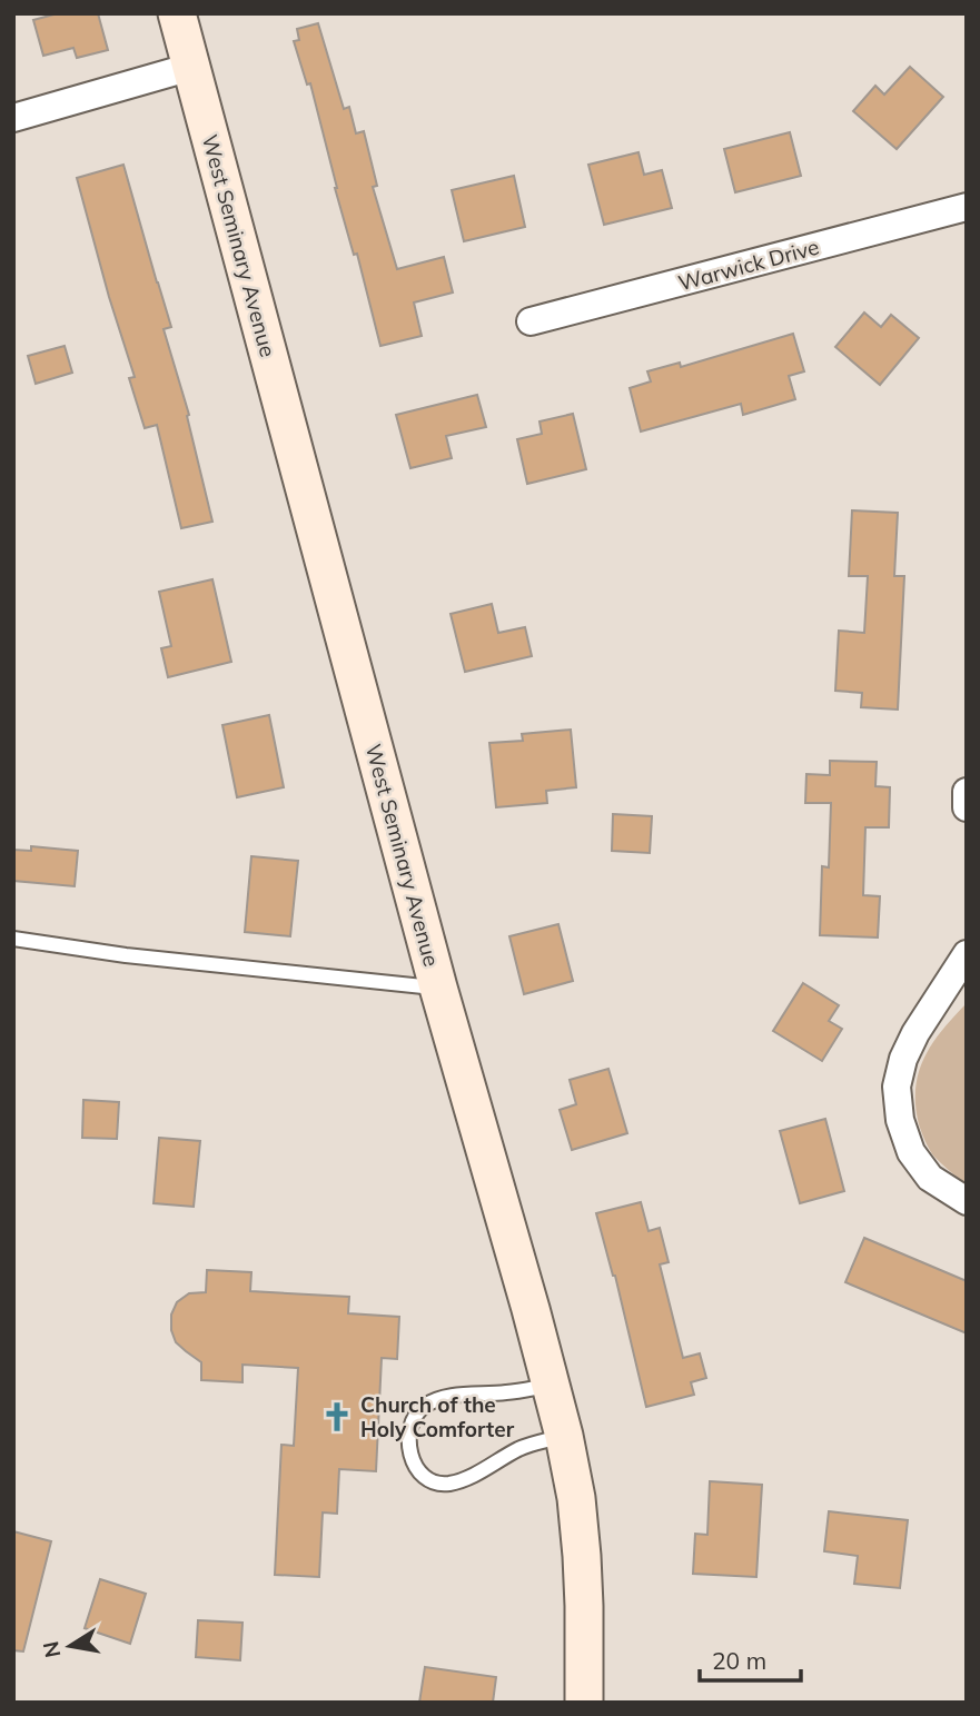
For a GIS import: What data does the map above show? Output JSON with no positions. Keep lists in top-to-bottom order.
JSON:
{
  "streets": {
    "main road": ["West Seminary Avenue"],
    "street": ["Warwick Drive"]
  },
  "places": {
    "church": ["Church of the Holy Comforter"]
  },
  "scale_bar": "20 m",
  "north": "left"
}
